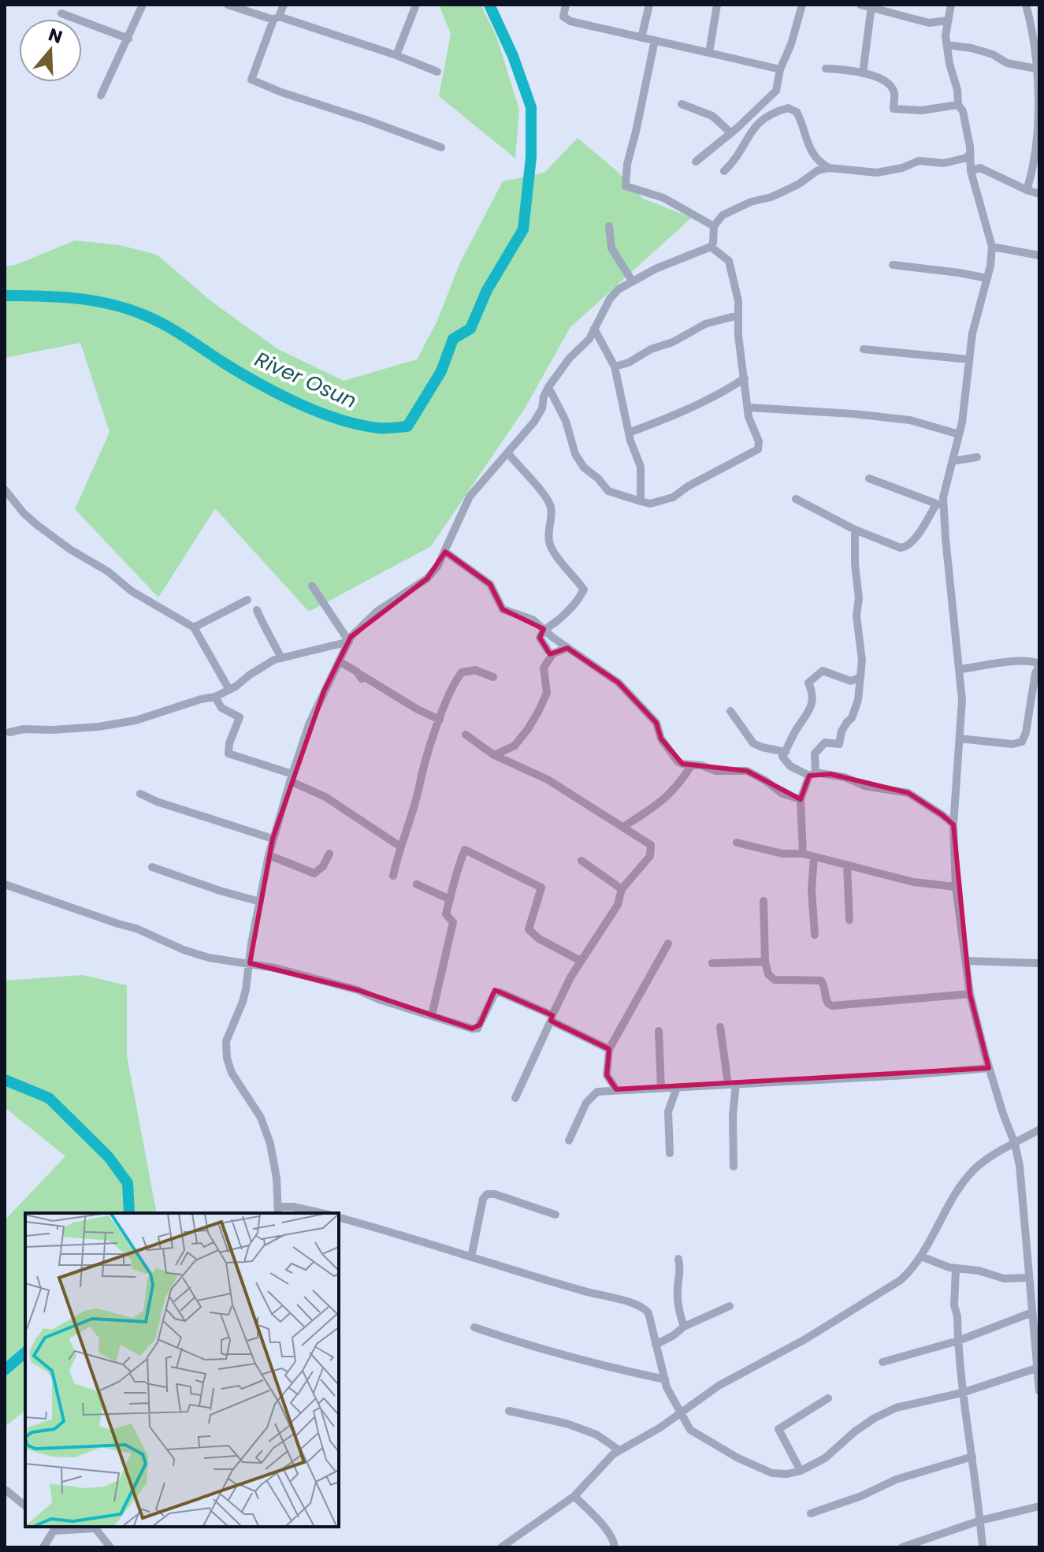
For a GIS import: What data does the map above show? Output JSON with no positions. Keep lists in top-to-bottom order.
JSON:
{
  "water": ["River Osun"],
  "north": "top"
}
